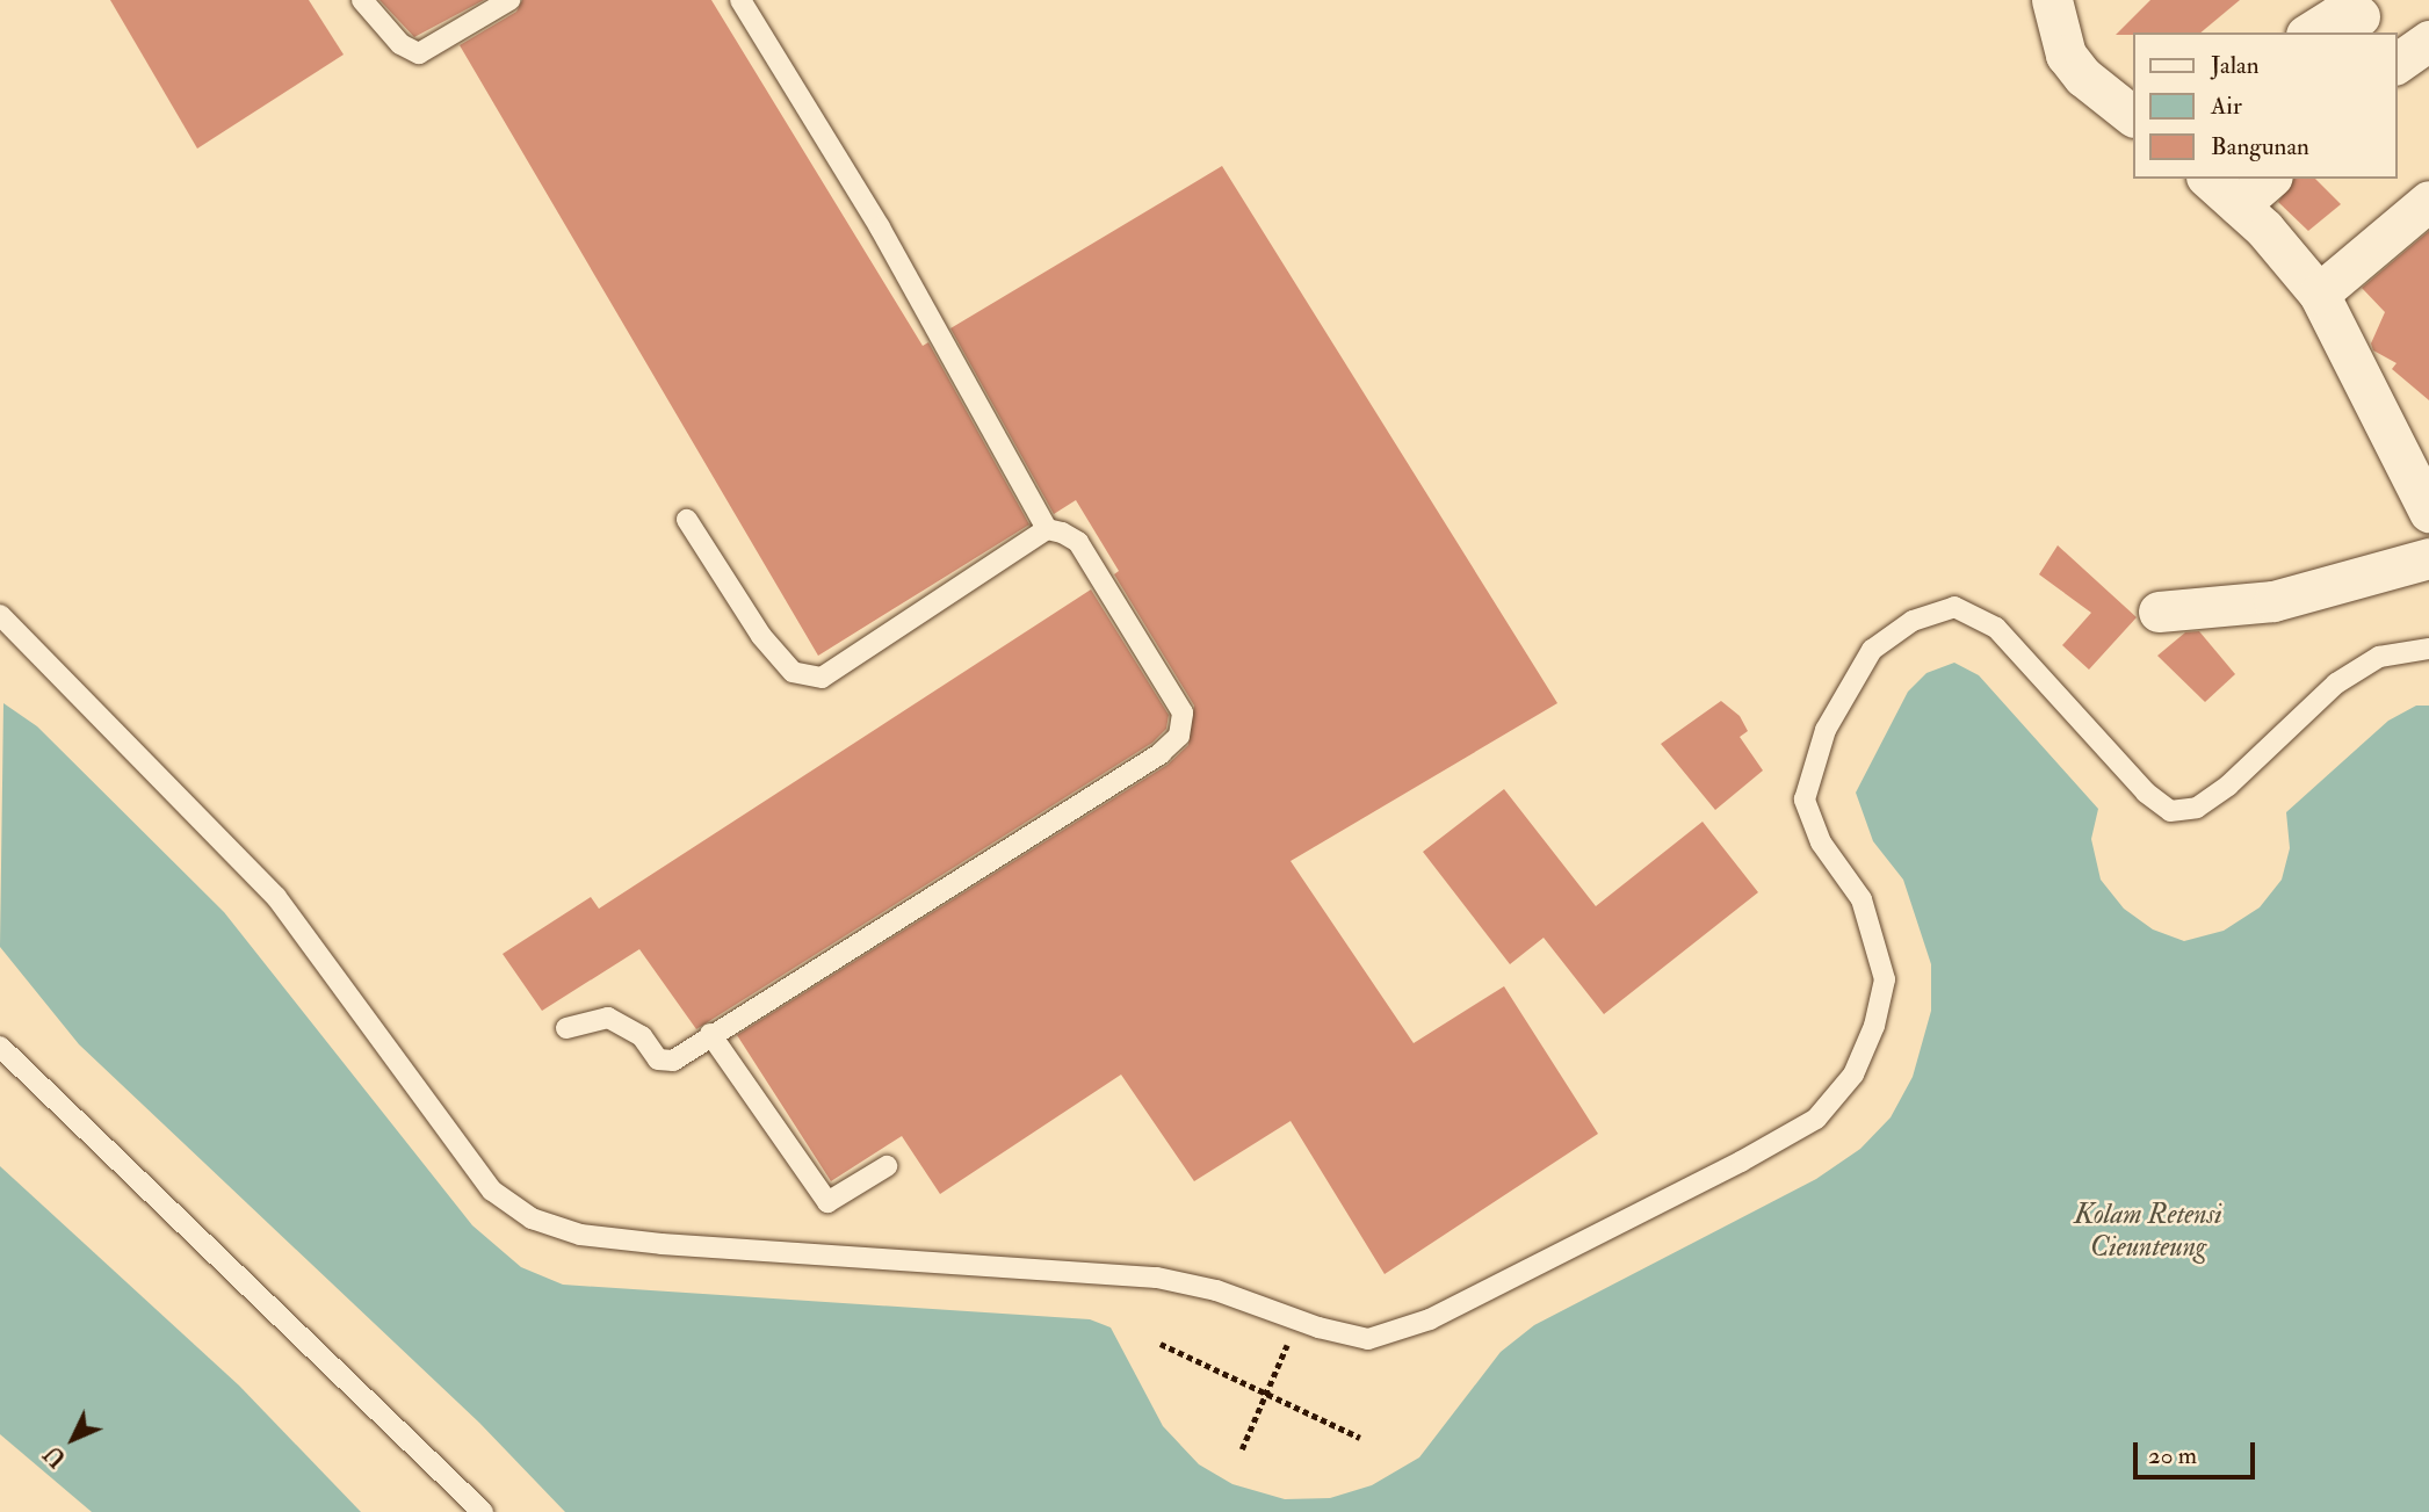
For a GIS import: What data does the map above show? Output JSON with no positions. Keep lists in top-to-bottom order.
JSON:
{
  "water": ["Kolam Retensi Cieunteung"],
  "legend": ["Jalan", "Air", "Bangunan"],
  "scale_bar": "20 m",
  "north": "bottom left"
}
